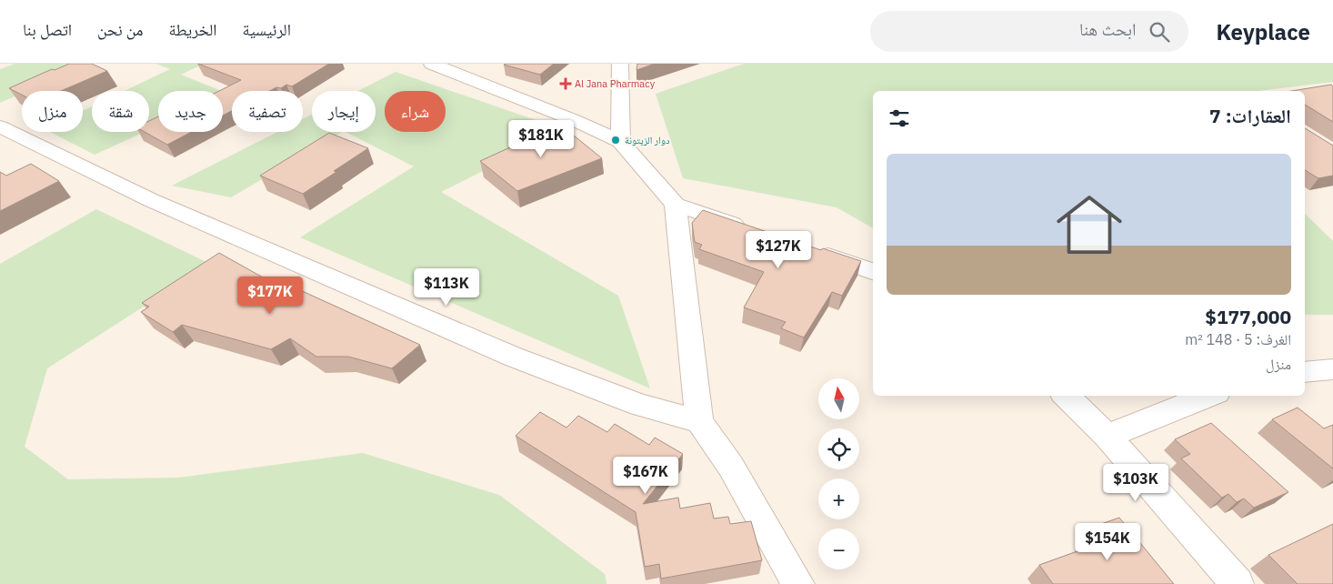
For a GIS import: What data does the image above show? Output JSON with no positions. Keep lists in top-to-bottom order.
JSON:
{
  "places": {
    "health": ["Al Jana Pharmacy"],
    "other": ["دوار الزيتونة"]
  },
  "north": "top",
  "page": {
    "header": "Keyplace",
    "search": "ابحث هنا",
    "nav": [
      "الرئيسية",
      "الخريطة",
      "من نحن",
      "اتصل بنا"
    ],
    "chip": [
      "شراء",
      "إيجار",
      "تصفية",
      "جديد",
      "شقة",
      "منزل"
    ],
    "heading": "العقارات: 7",
    "price": [
      "$181K",
      "$127K",
      "$113K",
      "$177K",
      "$167K",
      "$103K",
      "$154K"
    ],
    "list": [
      {
        "name": "$177,000",
        "note": "الغرف: 5 · 148 m² · منزل"
      }
    ],
    "map_buttons": ["+", "−"]
  }
}
